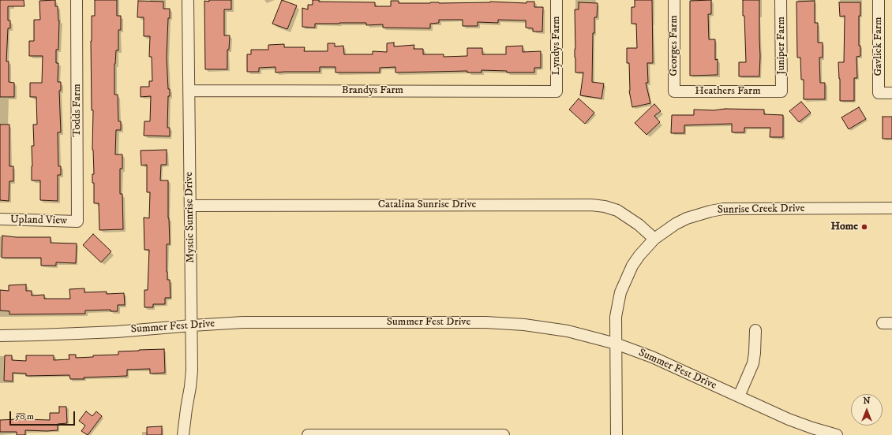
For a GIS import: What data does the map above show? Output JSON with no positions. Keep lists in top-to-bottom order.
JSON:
{
  "streets": {
    "street": [
      "Lyndys Farm",
      "Georges Farm",
      "Juniper Farm",
      "Gavlick Farm",
      "Brandys Farm",
      "Heathers Farm",
      "Todds Farm",
      "Catalina Sunrise Drive",
      "Sunrise Creek Drive",
      "Mystic Sunrise Drive",
      "Upland View",
      "Summer Fest Drive"
    ]
  },
  "crossings": [
    ["Lyndys Farm", "Brandys Farm"],
    ["Georges Farm", "Heathers Farm"],
    ["Juniper Farm", "Heathers Farm"],
    ["Brandys Farm", "Mystic Sunrise Drive"],
    ["Todds Farm", "Upland View"],
    ["Catalina Sunrise Drive", "Sunrise Creek Drive"],
    ["Catalina Sunrise Drive", "Mystic Sunrise Drive"],
    ["Sunrise Creek Drive", "Summer Fest Drive"],
    ["Mystic Sunrise Drive", "Summer Fest Drive"]
  ],
  "places": ["Home"],
  "scale_bar": "50 m",
  "north": "top"
}
